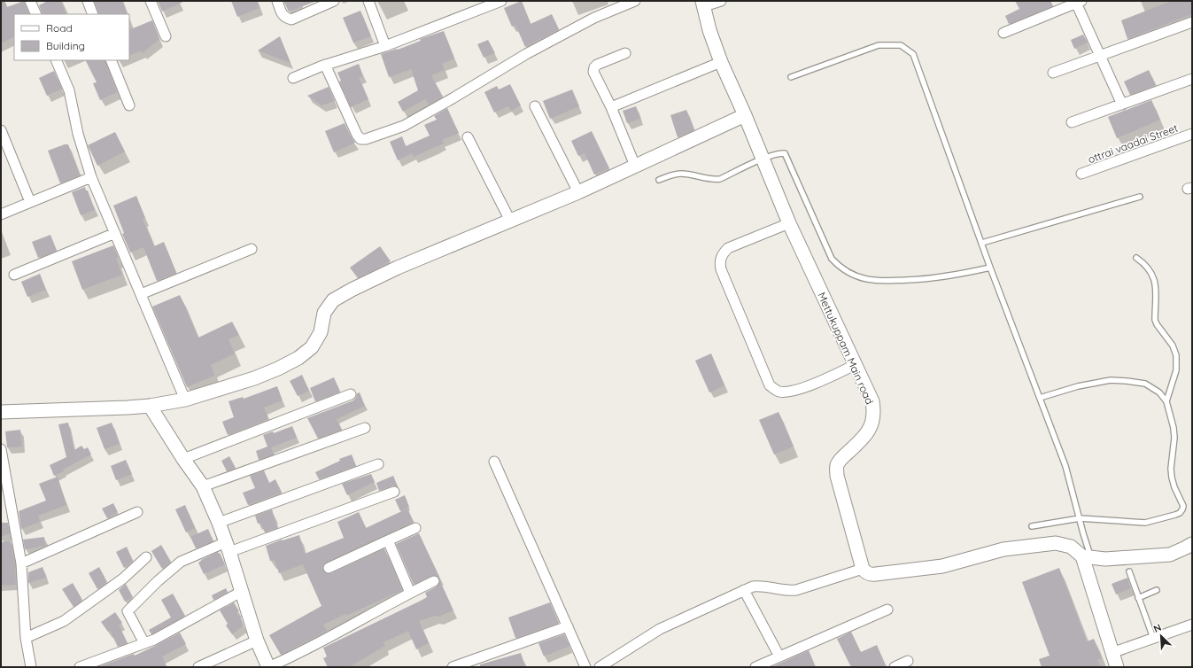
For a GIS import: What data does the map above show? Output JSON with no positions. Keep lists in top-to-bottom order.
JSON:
{
  "streets": {
    "street": ["ottrai vaadai Street", "Mettukuppam Main road"]
  },
  "legend": ["Road", "Building"],
  "north": "top left"
}
